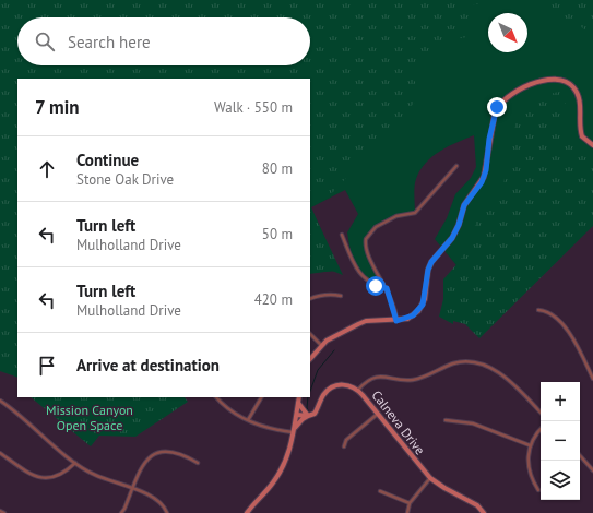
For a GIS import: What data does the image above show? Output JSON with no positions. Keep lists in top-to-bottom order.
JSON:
{
  "streets": {
    "main road": ["Calneva Drive"]
  },
  "parks": ["Mission Canyon Open Space"],
  "north": "bottom right",
  "page": {
    "search": "Search here",
    "heading": ["7 min", "Walk · 550 m"],
    "list": [
      ["Continue", "Stone Oak Drive", "80 m"],
      ["Turn left", "Mulholland Drive", "50 m"],
      ["Turn left", "Mulholland Drive", "420 m"],
      "Arrive at destination"
    ],
    "map_buttons": ["+", "−"]
  }
}
